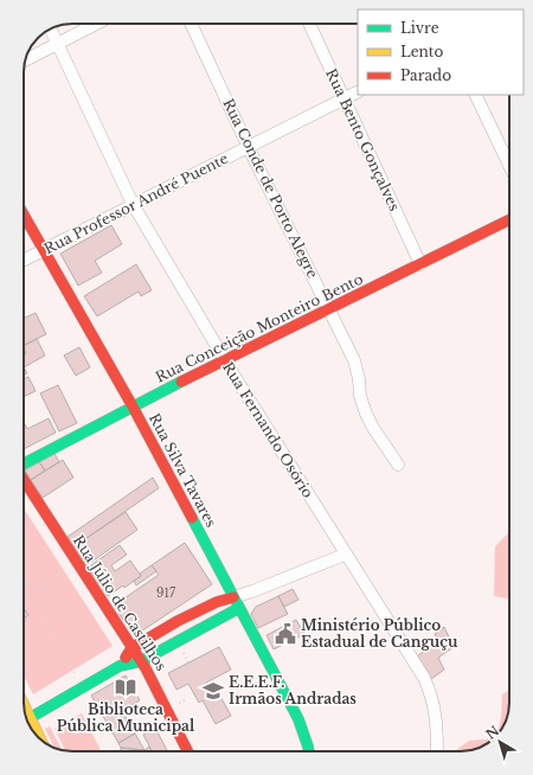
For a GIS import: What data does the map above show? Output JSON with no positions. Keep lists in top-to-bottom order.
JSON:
{
  "streets": {
    "street": [
      "Rua Bento Gonçalves",
      "Rua Conde de Porto Alegre",
      "Rua Professor André Puente",
      "Rua Conceição Monteiro Bento",
      "Rua Fernando Osório",
      "Rua Silva Tavares",
      "Rua Júlio de Castilhos"
    ]
  },
  "crossings": [
    ["Rua Bento Gonçalves", "Rua Professor André Puente"],
    ["Rua Bento Gonçalves", "Rua Conceição Monteiro Bento"],
    ["Rua Conde de Porto Alegre", "Rua Professor André Puente"],
    ["Rua Conde de Porto Alegre", "Rua Conceição Monteiro Bento"],
    ["Rua Professor André Puente", "Rua Fernando Osório"],
    ["Rua Professor André Puente", "Rua Silva Tavares"],
    ["Rua Conceição Monteiro Bento", "Rua Fernando Osório"],
    ["Rua Conceição Monteiro Bento", "Rua Silva Tavares"]
  ],
  "places": {
    "public building": ["Ministério Público Estadual de Canguçu"],
    "library": ["Biblioteca Pública Municipal"],
    "school or university": ["E.E.E.F. Irmãos Andradas"]
  },
  "house_numbers": ["917"],
  "legend": ["Livre", "Lento", "Parado"],
  "north": "top left"
}
